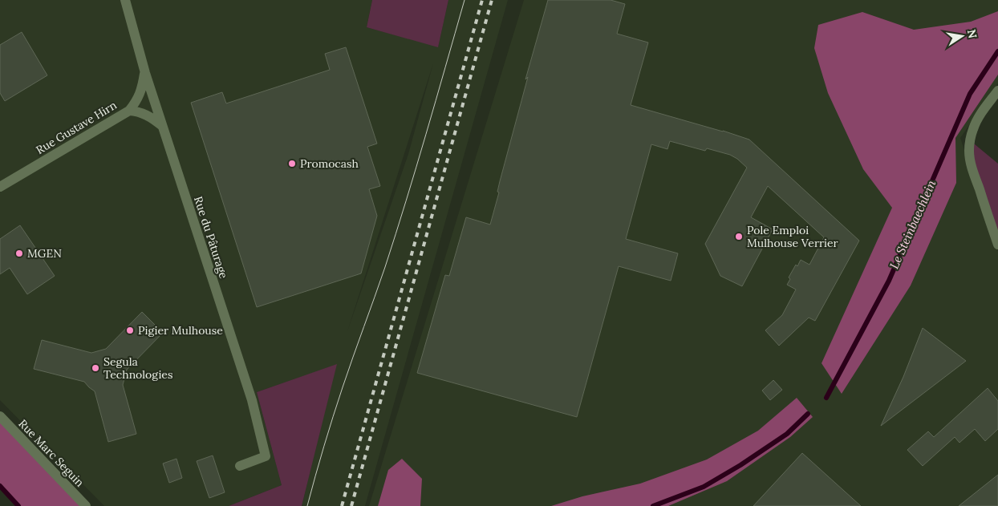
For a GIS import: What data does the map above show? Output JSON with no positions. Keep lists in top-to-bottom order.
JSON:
{
  "streets": {
    "street": ["Rue Gustave Hirn", "Rue du Pâturage", "Rue Marc Seguin"]
  },
  "crossings": [
    ["Rue Gustave Hirn", "Rue du Pâturage"]
  ],
  "water": ["Le Steinbaechlein"],
  "places": [
    "Promocash",
    "Pole Emploi Mulhouse Verrier",
    "MGEN",
    "Pigier Mulhouse",
    "Segula Technologies"
  ],
  "north": "right"
}
